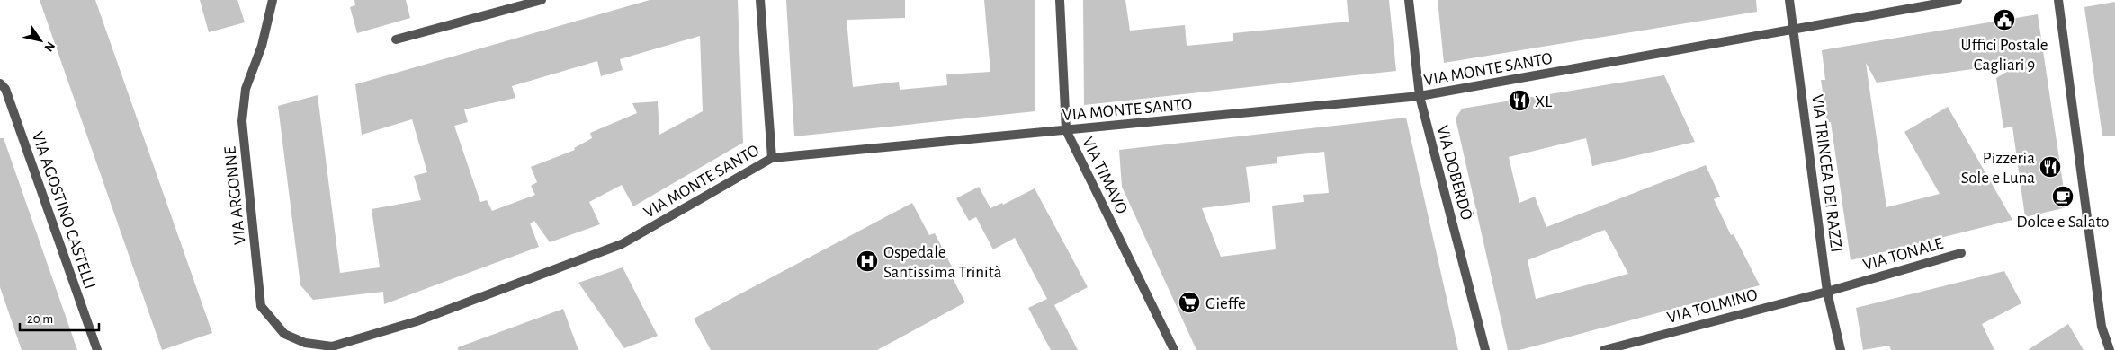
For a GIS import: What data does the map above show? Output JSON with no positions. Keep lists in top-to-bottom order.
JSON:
{
  "streets": {
    "street": [
      "VIA MONTE SANTO",
      "VIA DOBERDÒ",
      "VIA TRINCEA DEI RAZZI",
      "VIA TIMAVO",
      "VIA ARGONNE",
      "VIA AGOSTINO CASTELLI",
      "VIA TONALE",
      "VIA TOLMINO"
    ]
  },
  "crossings": [
    ["VIA MONTE SANTO", "VIA DOBERDÒ"],
    ["VIA MONTE SANTO", "VIA TRINCEA DEI RAZZI"],
    ["VIA MONTE SANTO", "VIA TIMAVO"],
    ["VIA MONTE SANTO", "VIA ARGONNE"],
    ["VIA TRINCEA DEI RAZZI", "VIA TONALE"],
    ["VIA TRINCEA DEI RAZZI", "VIA TOLMINO"],
    ["VIA TONALE", "VIA TOLMINO"]
  ],
  "places": {
    "public building": ["Uffici Postale Cagliari 9"],
    "restaurant": ["XL", "Pizzeria Sole e Luna"],
    "cafe": ["Dolce e Salato"],
    "hospital": ["Ospedale Santissima Trinità"],
    "supermarket": ["Gieffe"]
  },
  "scale_bar": "20 m",
  "north": "bottom right"
}
